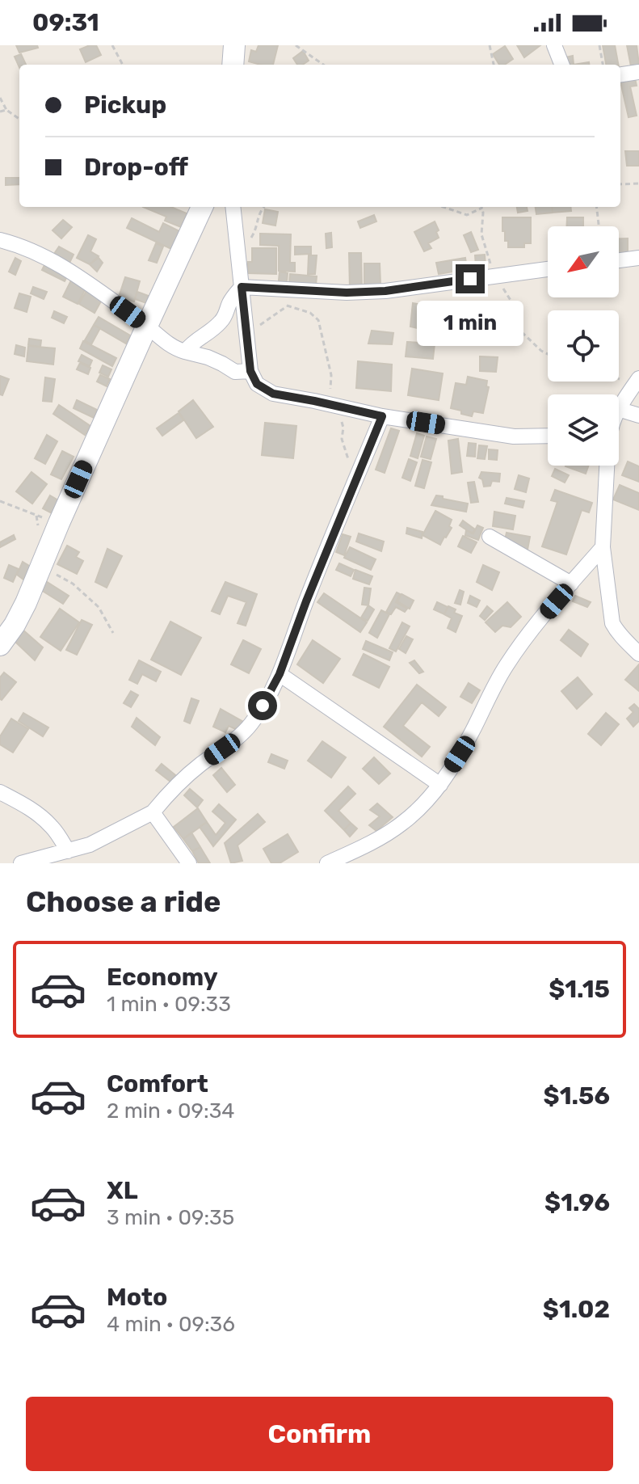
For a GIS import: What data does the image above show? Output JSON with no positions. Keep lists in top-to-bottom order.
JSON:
{
  "north": "bottom left",
  "page": {
    "status": "09:31",
    "banner": ["Pickup", "Drop-off"],
    "bubble": "1 min",
    "heading": "Choose a ride",
    "list": [
      {
        "name": "Economy",
        "note": "1 min · 09:33",
        "value": "$1.15"
      },
      {
        "name": "Comfort",
        "note": "2 min · 09:34",
        "value": "$1.56"
      },
      {
        "name": "XL",
        "note": "3 min · 09:35",
        "value": "$1.96"
      },
      {
        "name": "Moto",
        "note": "4 min · 09:36",
        "value": "$1.02"
      }
    ],
    "buttons": "Confirm"
  }
}
